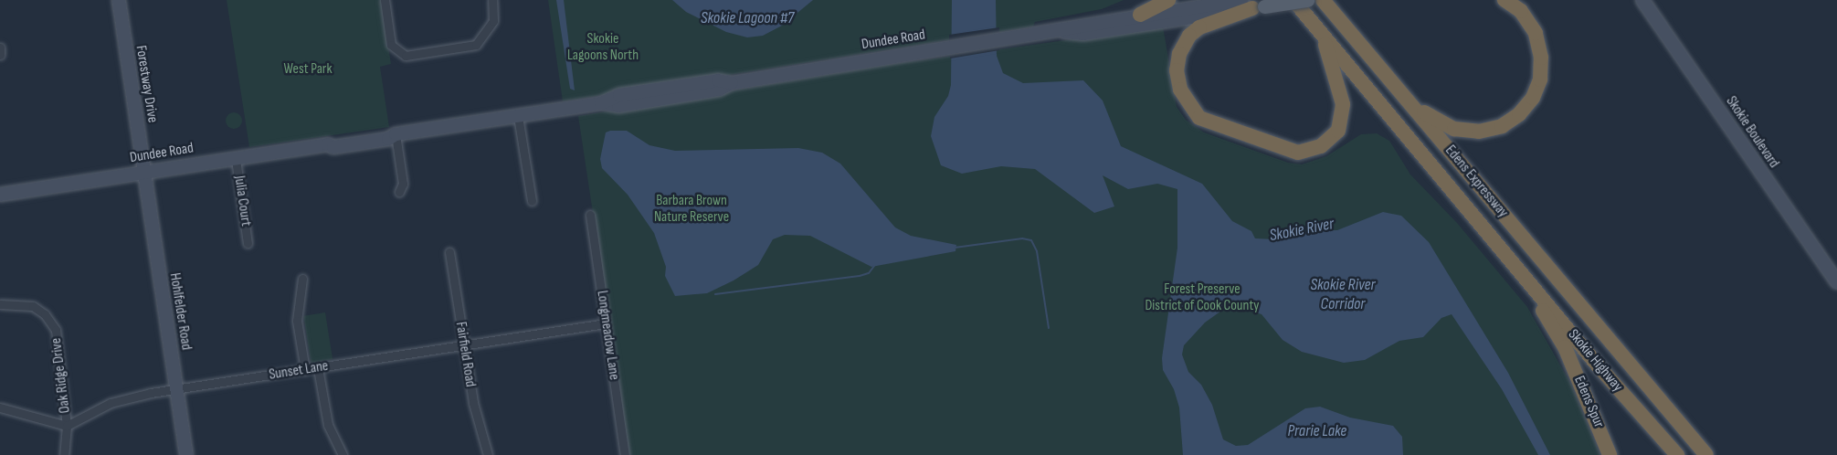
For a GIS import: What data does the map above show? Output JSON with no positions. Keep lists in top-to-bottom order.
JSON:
{
  "streets": {
    "highway": ["Edens Expressway", "Skokie Highway", "Edens Spur"],
    "main road": [
      "Dundee Road",
      "Forestway Drive",
      "Skokie Boulevard",
      "Hohlfelder Road"
    ],
    "street": [
      "Julia Court",
      "Longmeadow Lane",
      "Fairfield Road",
      "Sunset Lane",
      "Oak Ridge Drive"
    ]
  },
  "crossings": [
    ["Dundee Road", "Forestway Drive"],
    ["Dundee Road", "Julia Court"],
    ["Dundee Road", "Hohlfelder Road"],
    ["Forestway Drive", "Hohlfelder Road"],
    ["Edens Expressway", "Skokie Highway"],
    ["Edens Expressway", "Edens Spur"],
    ["Hohlfelder Road", "Sunset Lane"],
    ["Longmeadow Lane", "Sunset Lane"],
    ["Fairfield Road", "Sunset Lane"],
    ["Skokie Highway", "Edens Spur"],
    ["Sunset Lane", "Oak Ridge Drive"]
  ],
  "water": [
    "Skokie Lagoon #7",
    "Skokie River",
    "Skokie River Corridor",
    "Prarie Lake"
  ],
  "parks": [
    "Skokie Lagoons North",
    "West Park",
    "Barbara Brown Nature Reserve",
    "Forest Preserve District of Cook County"
  ]
}
